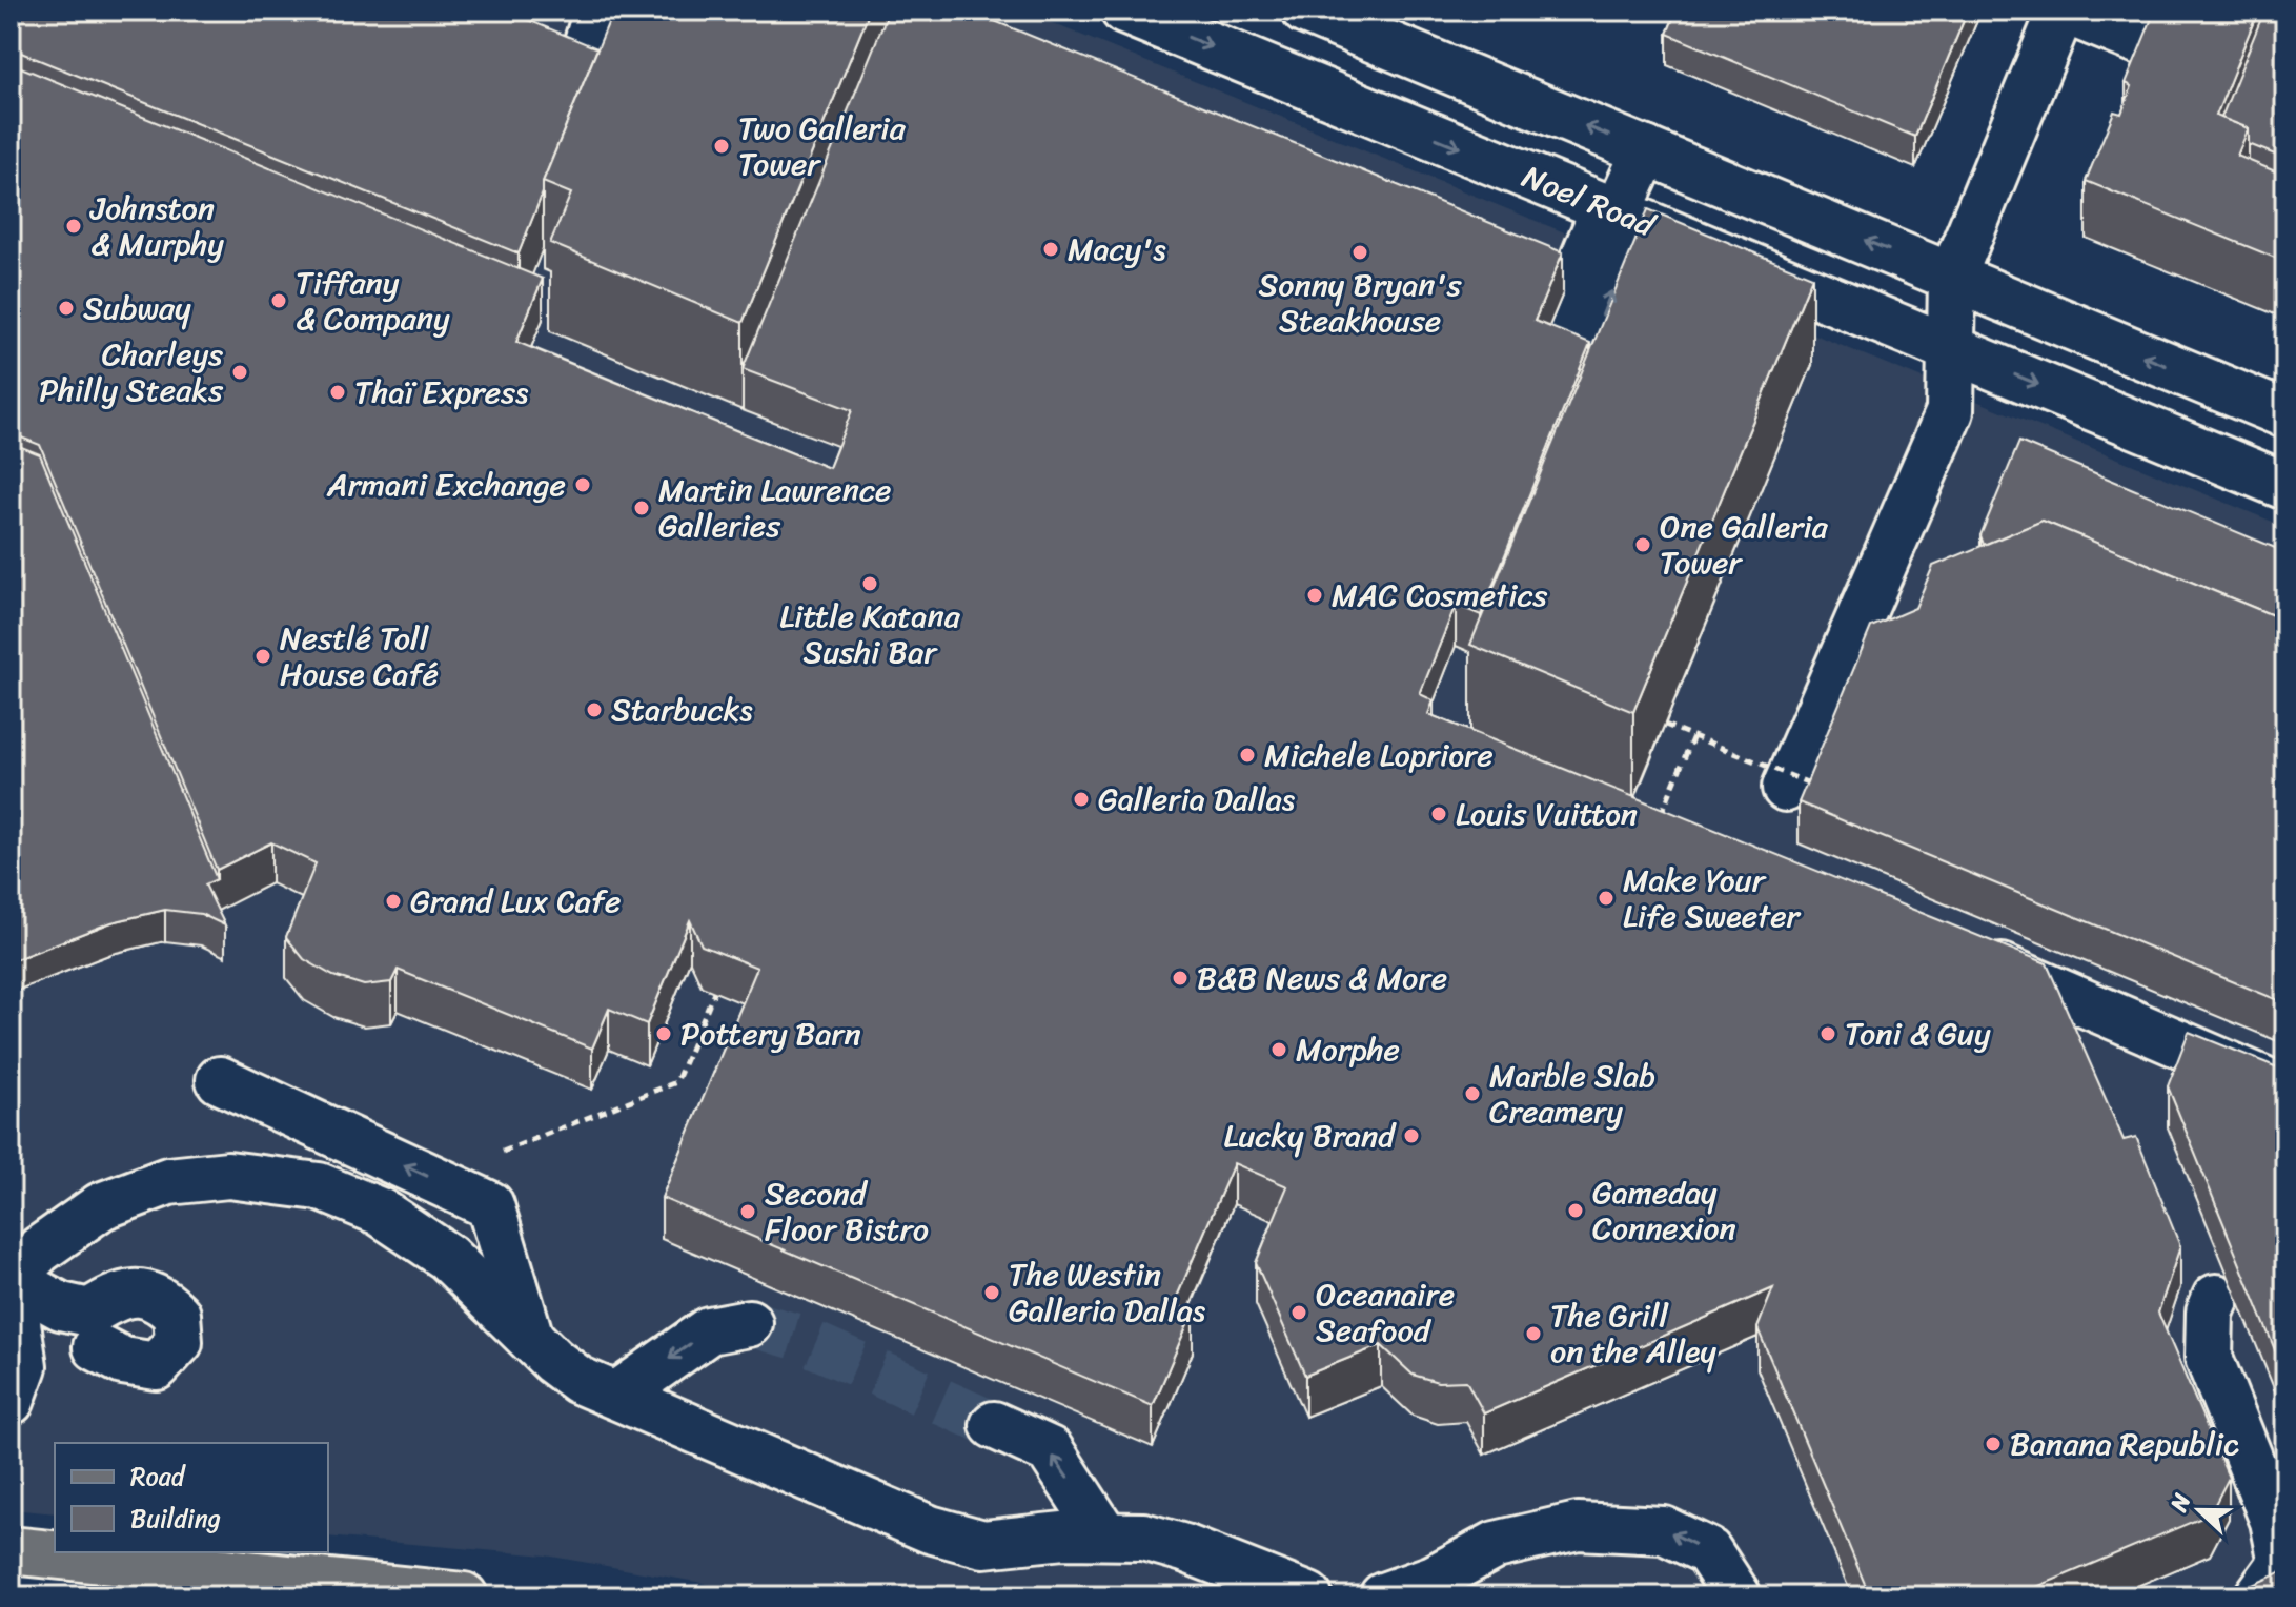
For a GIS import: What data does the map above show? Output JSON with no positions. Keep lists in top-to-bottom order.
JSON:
{
  "streets": {
    "street": ["Noel Road"]
  },
  "places": [
    "Two Galleria Tower",
    "Johnston & Murphy",
    "Macy's",
    "Sonny Bryan's Steakhouse",
    "Tiffany & Company",
    "Subway",
    "Charleys Philly Steaks",
    "Thaï Express",
    "Armani Exchange",
    "Martin Lawrence Galleries",
    "One Galleria Tower",
    "Little Katana Sushi Bar",
    "MAC Cosmetics",
    "Nestlé Toll House Café",
    "Starbucks",
    "Michele Lopriore",
    "Galleria Dallas",
    "Louis Vuitton",
    "Make Your Life Sweeter",
    "Grand Lux Cafe",
    "B&B News & More",
    "Pottery Barn",
    "Toni & Guy",
    "Morphe",
    "Marble Slab Creamery",
    "Lucky Brand",
    "Gameday Connexion",
    "Second Floor Bistro",
    "The Westin Galleria Dallas",
    "Oceanaire Seafood",
    "The Grill on the Alley",
    "Banana Republic"
  ],
  "legend": ["Road", "Building"],
  "north": "left"
}
